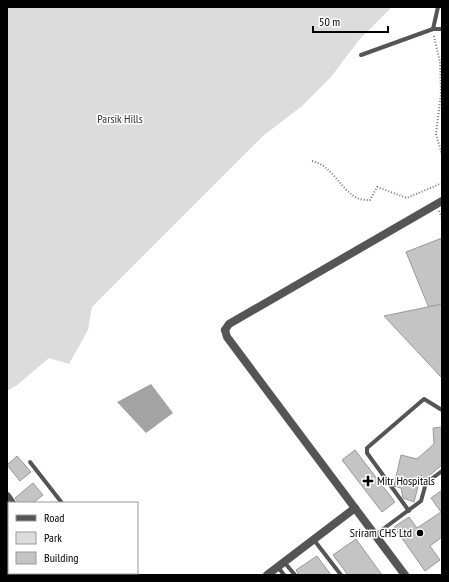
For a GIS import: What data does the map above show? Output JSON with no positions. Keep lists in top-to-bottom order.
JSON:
{
  "parks": ["Parsik Hills"],
  "places": {
    "health": ["Mitr Hospitals"],
    "other": ["Sriram CHS Ltd"]
  },
  "legend": ["Road", "Park", "Building"],
  "scale_bar": "50 m"
}
